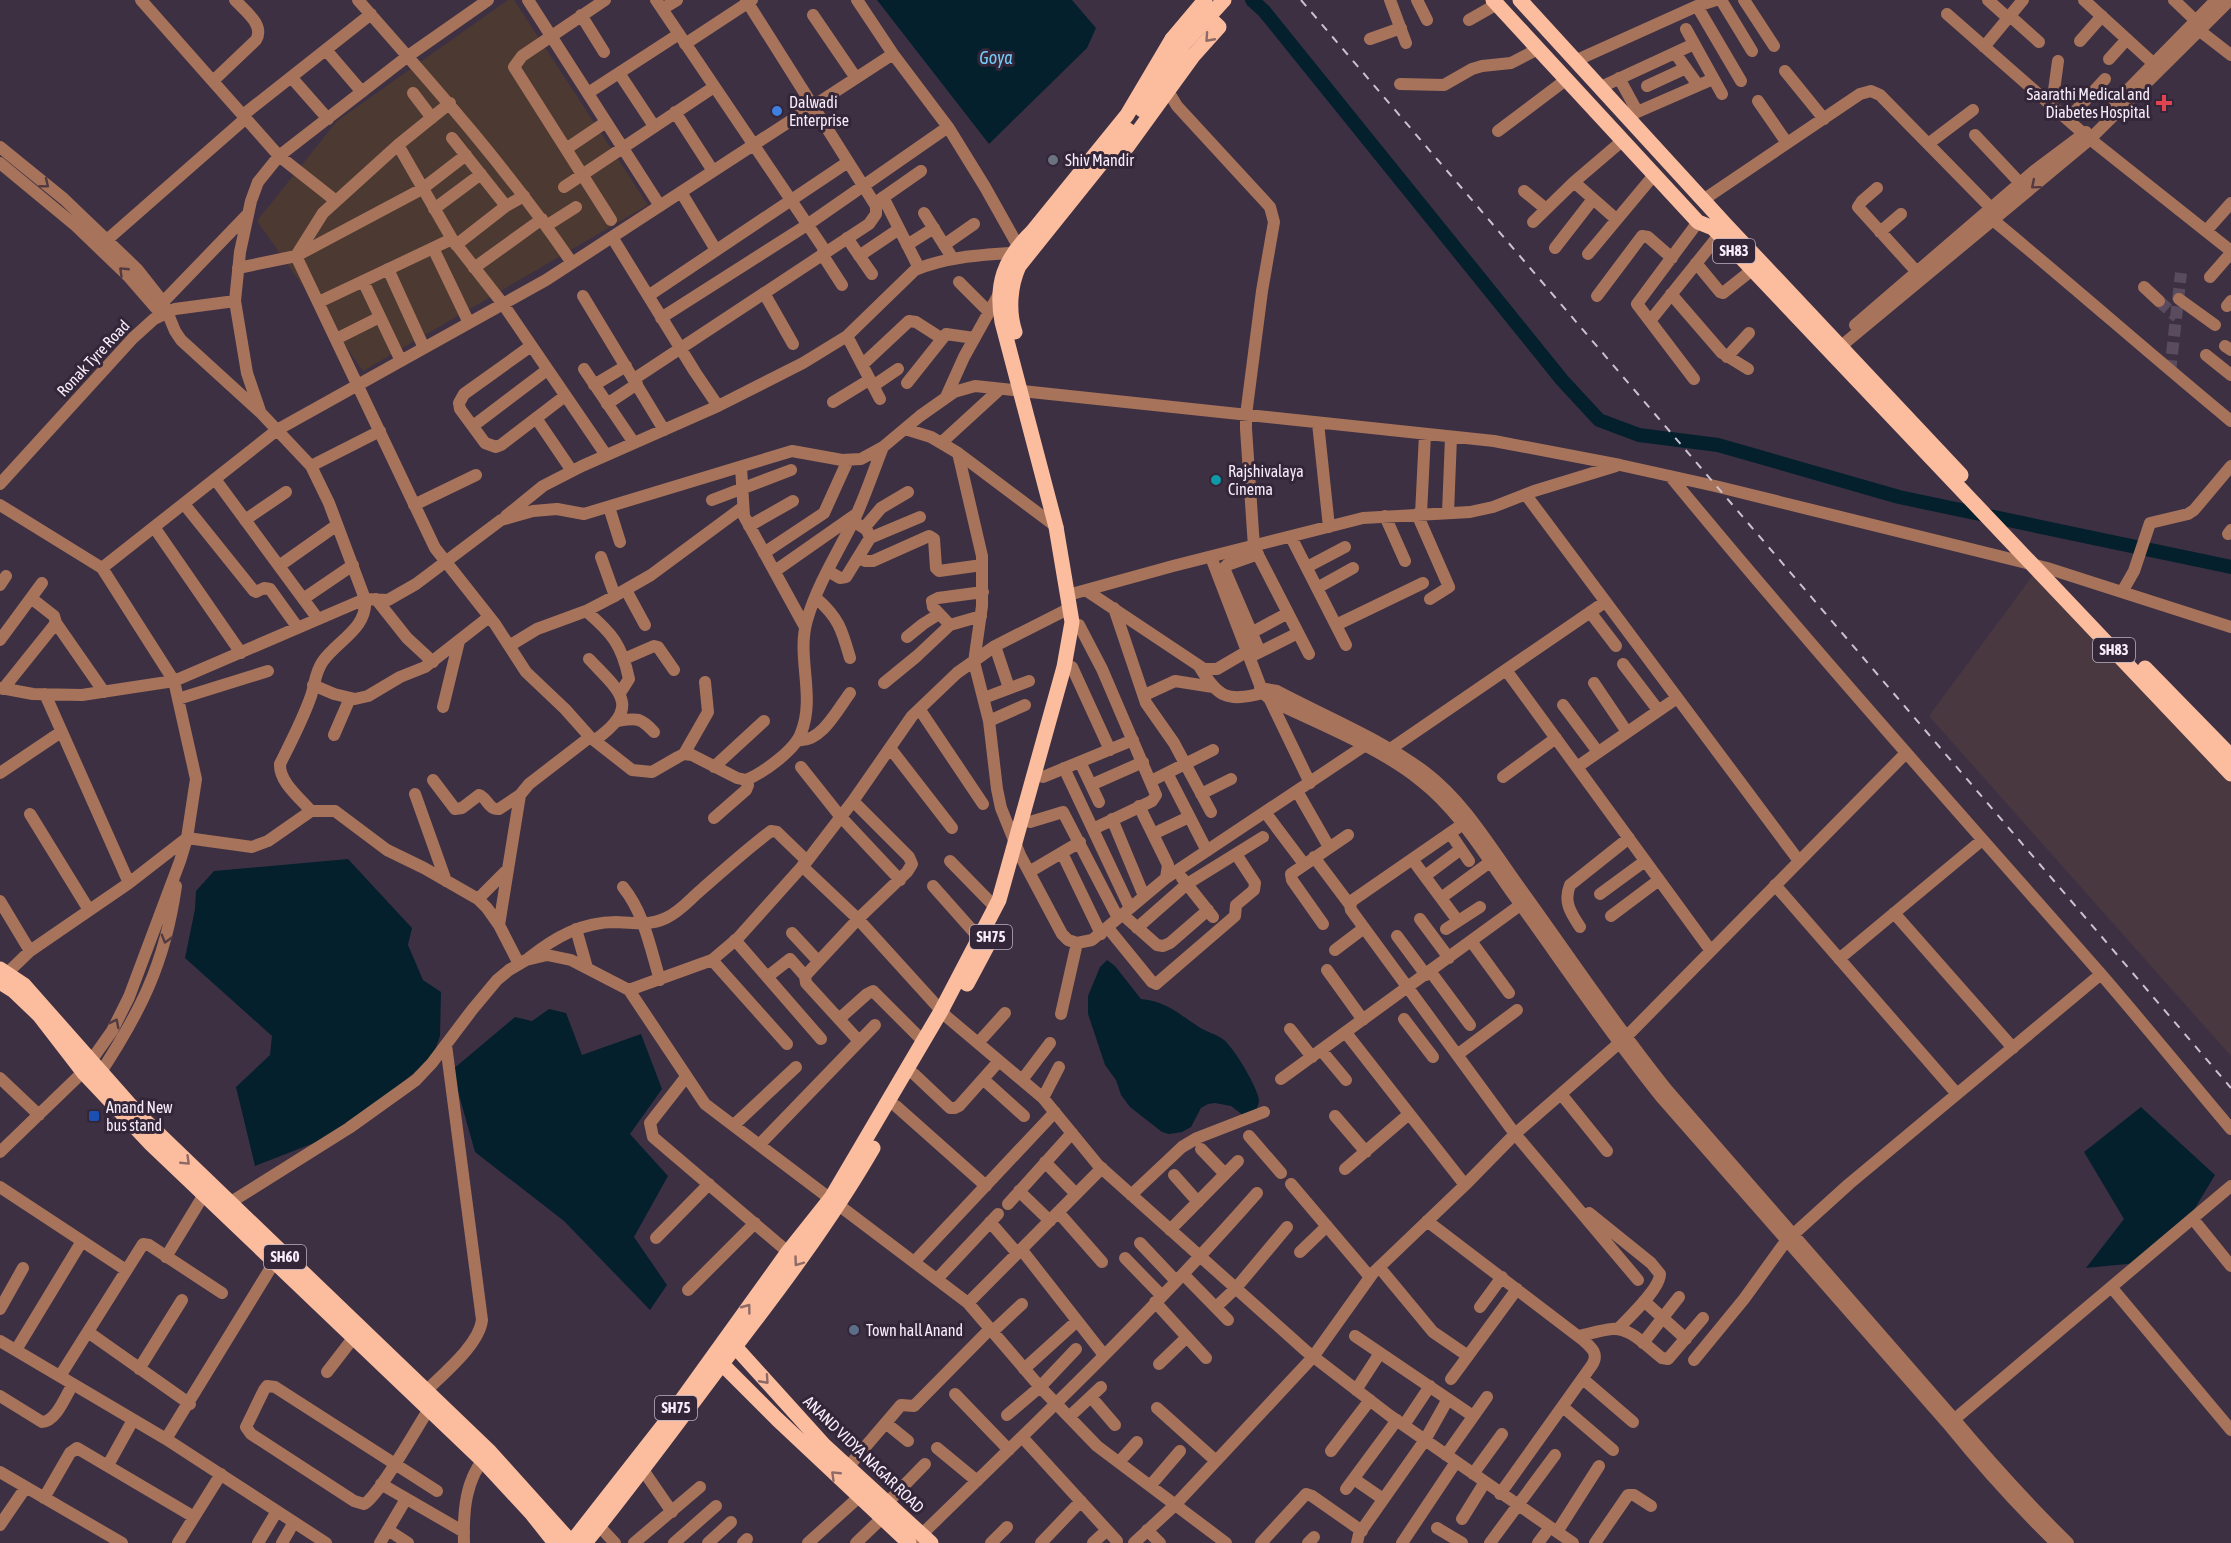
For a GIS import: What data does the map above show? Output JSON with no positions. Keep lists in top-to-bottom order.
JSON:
{
  "streets": {
    "main road": [
      "SH83",
      "SH75",
      "SH60",
      "ANAND VIDYA NAGAR ROAD"
    ],
    "street": ["Ronak Tyre Road"]
  },
  "crossings": [
    ["SH75", "SH60"],
    ["SH75", "ANAND VIDYA NAGAR ROAD"]
  ],
  "water": ["Goya"],
  "places": {
    "health": ["Saarathi Medical and Diabetes Hospital"],
    "other": [
      "Dalwadi Enterprise",
      "Shiv Mandir",
      "Rajshivalaya Cinema",
      "Town hall Anand"
    ],
    "transit": ["Anand New bus stand"]
  }
}
